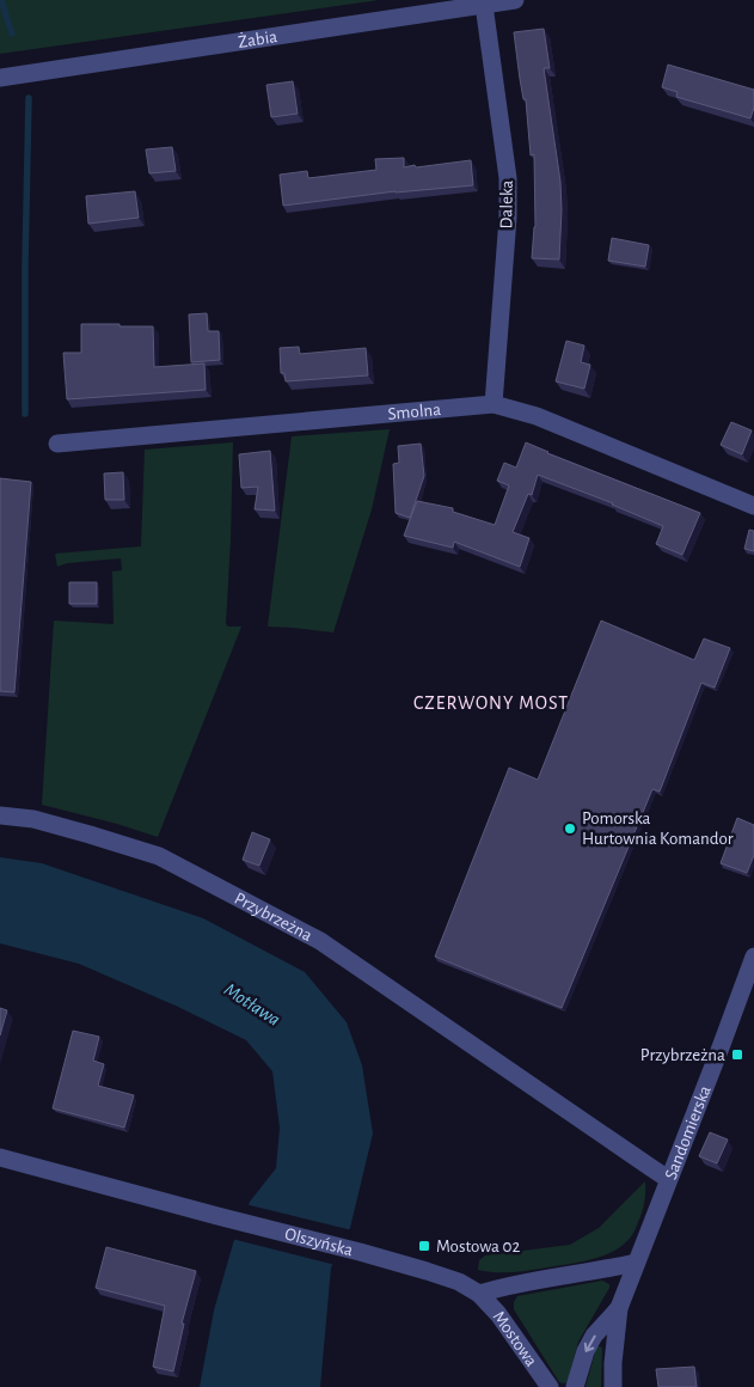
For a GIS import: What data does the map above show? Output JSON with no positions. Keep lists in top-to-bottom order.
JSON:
{
  "streets": {
    "street": [
      "Żabia",
      "Daleka",
      "Smolna",
      "Przybrzeżna",
      "Sandomierska",
      "Olszyńska",
      "Mostowa"
    ]
  },
  "crossings": [
    ["Żabia", "Daleka"],
    ["Daleka", "Smolna"],
    ["Przybrzeżna", "Sandomierska"],
    ["Olszyńska", "Mostowa"]
  ],
  "districts": ["CZERWONY MOST"],
  "water": ["Motława"],
  "places": {
    "other": ["Pomorska Hurtownia Komandor"],
    "transit": ["Przybrzeżna", "Mostowa 02"]
  }
}
